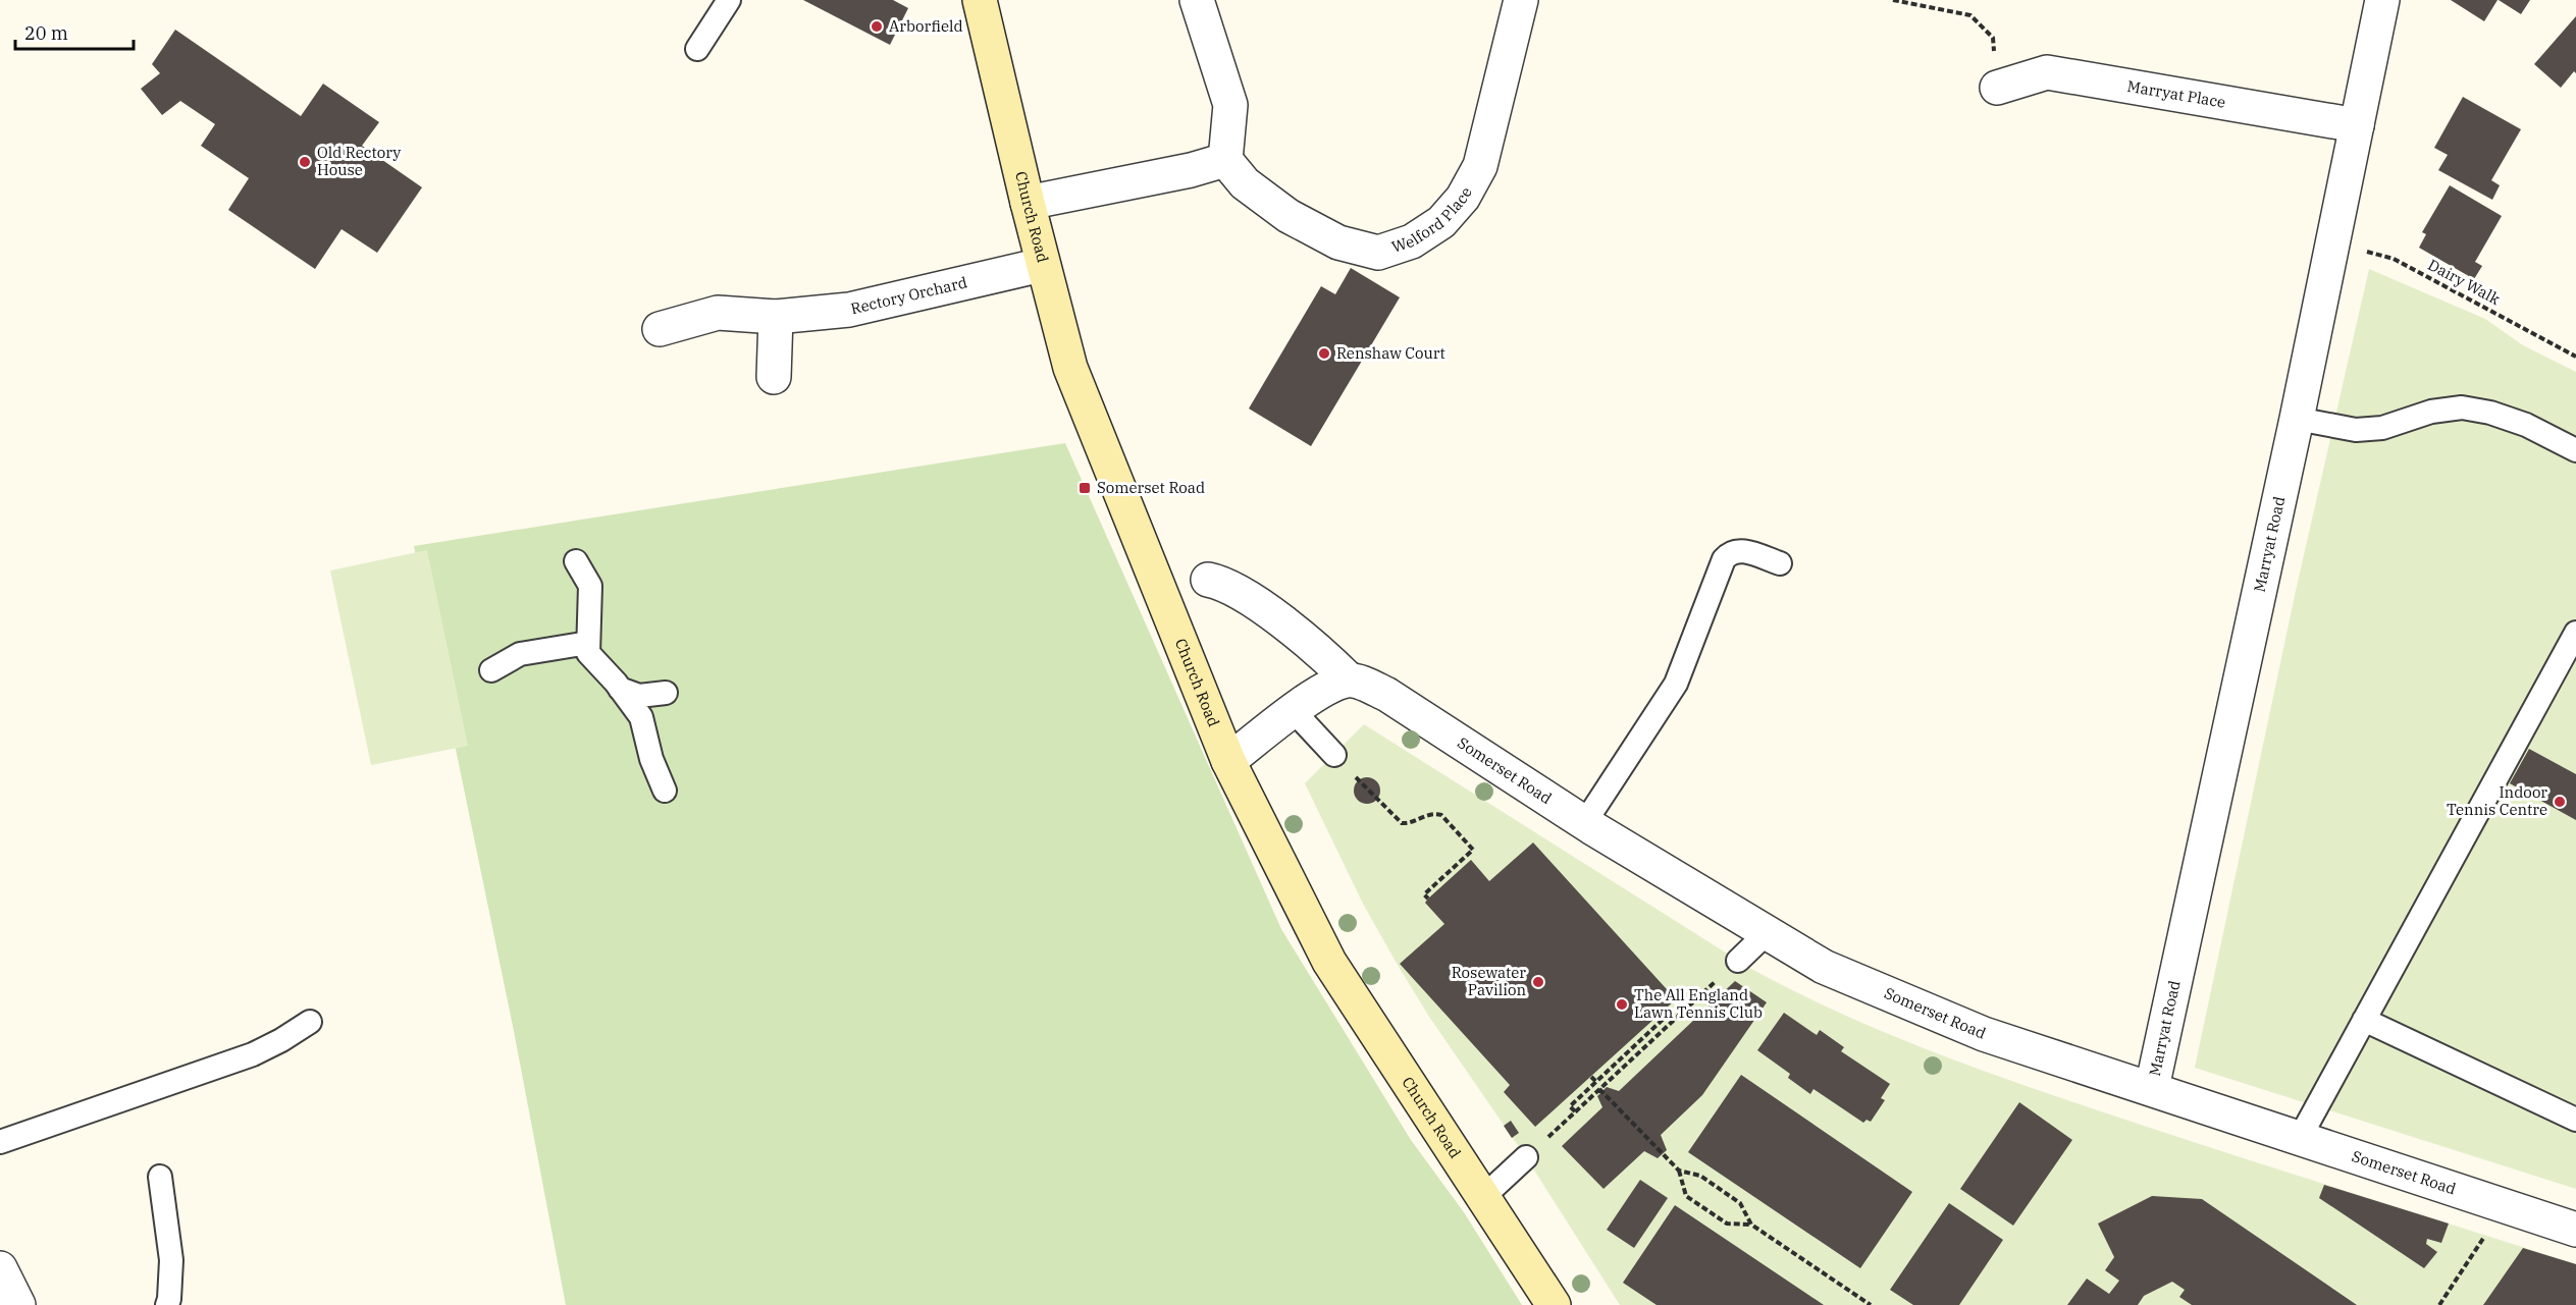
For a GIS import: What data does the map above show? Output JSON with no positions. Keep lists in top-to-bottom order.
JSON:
{
  "streets": {
    "street": [
      "Marryat Place",
      "Welford Place",
      "Church Road",
      "Rectory Orchard",
      "Marryat Road",
      "Somerset Road"
    ],
    "path": ["Dairy Walk"]
  },
  "crossings": [
    ["Marryat Place", "Marryat Road"],
    ["Church Road", "Rectory Orchard"],
    ["Dairy Walk", "Marryat Road"],
    ["Marryat Road", "Somerset Road"]
  ],
  "places": {
    "other": [
      "Arborfield",
      "Old Rectory House",
      "Renshaw Court",
      "Indoor Tennis Centre",
      "Rosewater Pavilion",
      "The All England Lawn Tennis Club"
    ],
    "transit": ["Somerset Road"]
  },
  "scale_bar": "20 m"
}
